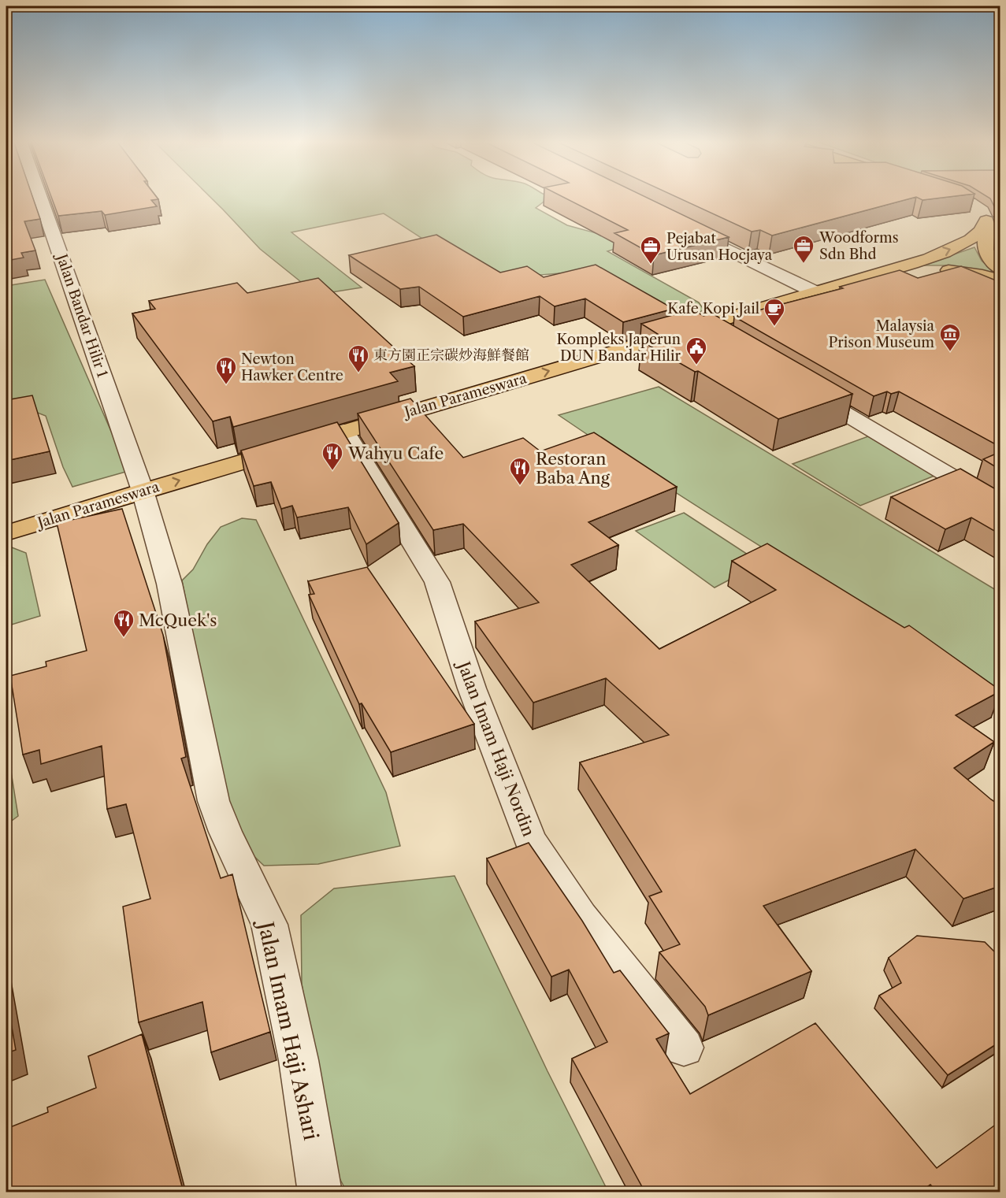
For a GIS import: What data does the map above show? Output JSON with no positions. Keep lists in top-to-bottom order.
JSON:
{
  "streets": {
    "main road": ["Jalan Parameswara"],
    "street": ["Jalan Bandar Hilir 1", "Jalan Imam Haji Nordin", "Jalan Imam Haji Ashari"]
  },
  "crossings": [
    ["Jalan Bandar Hilir 1", "Jalan Parameswara"],
    ["Jalan Bandar Hilir 1", "Jalan Imam Haji Ashari"],
    ["Jalan Parameswara", "Jalan Imam Haji Nordin"],
    ["Jalan Parameswara", "Jalan Imam Haji Ashari"]
  ],
  "one_way": ["Jalan Parameswara"],
  "places": {
    "office": ["Woodforms Sdn Bhd", "Pejabat Urusan Hocjaya"],
    "cafe": ["Kafe Kopi Jail"],
    "museum": ["Malaysia Prison Museum"],
    "public building": ["Kompleks Japerun DUN Bandar Hilir"],
    "restaurant": [
      "東方園正宗碳炒海鮮餐館",
      "Newton Hawker Centre",
      "Wahyu Cafe",
      "Restoran Baba Ang",
      "McQuek's"
    ]
  }
}
